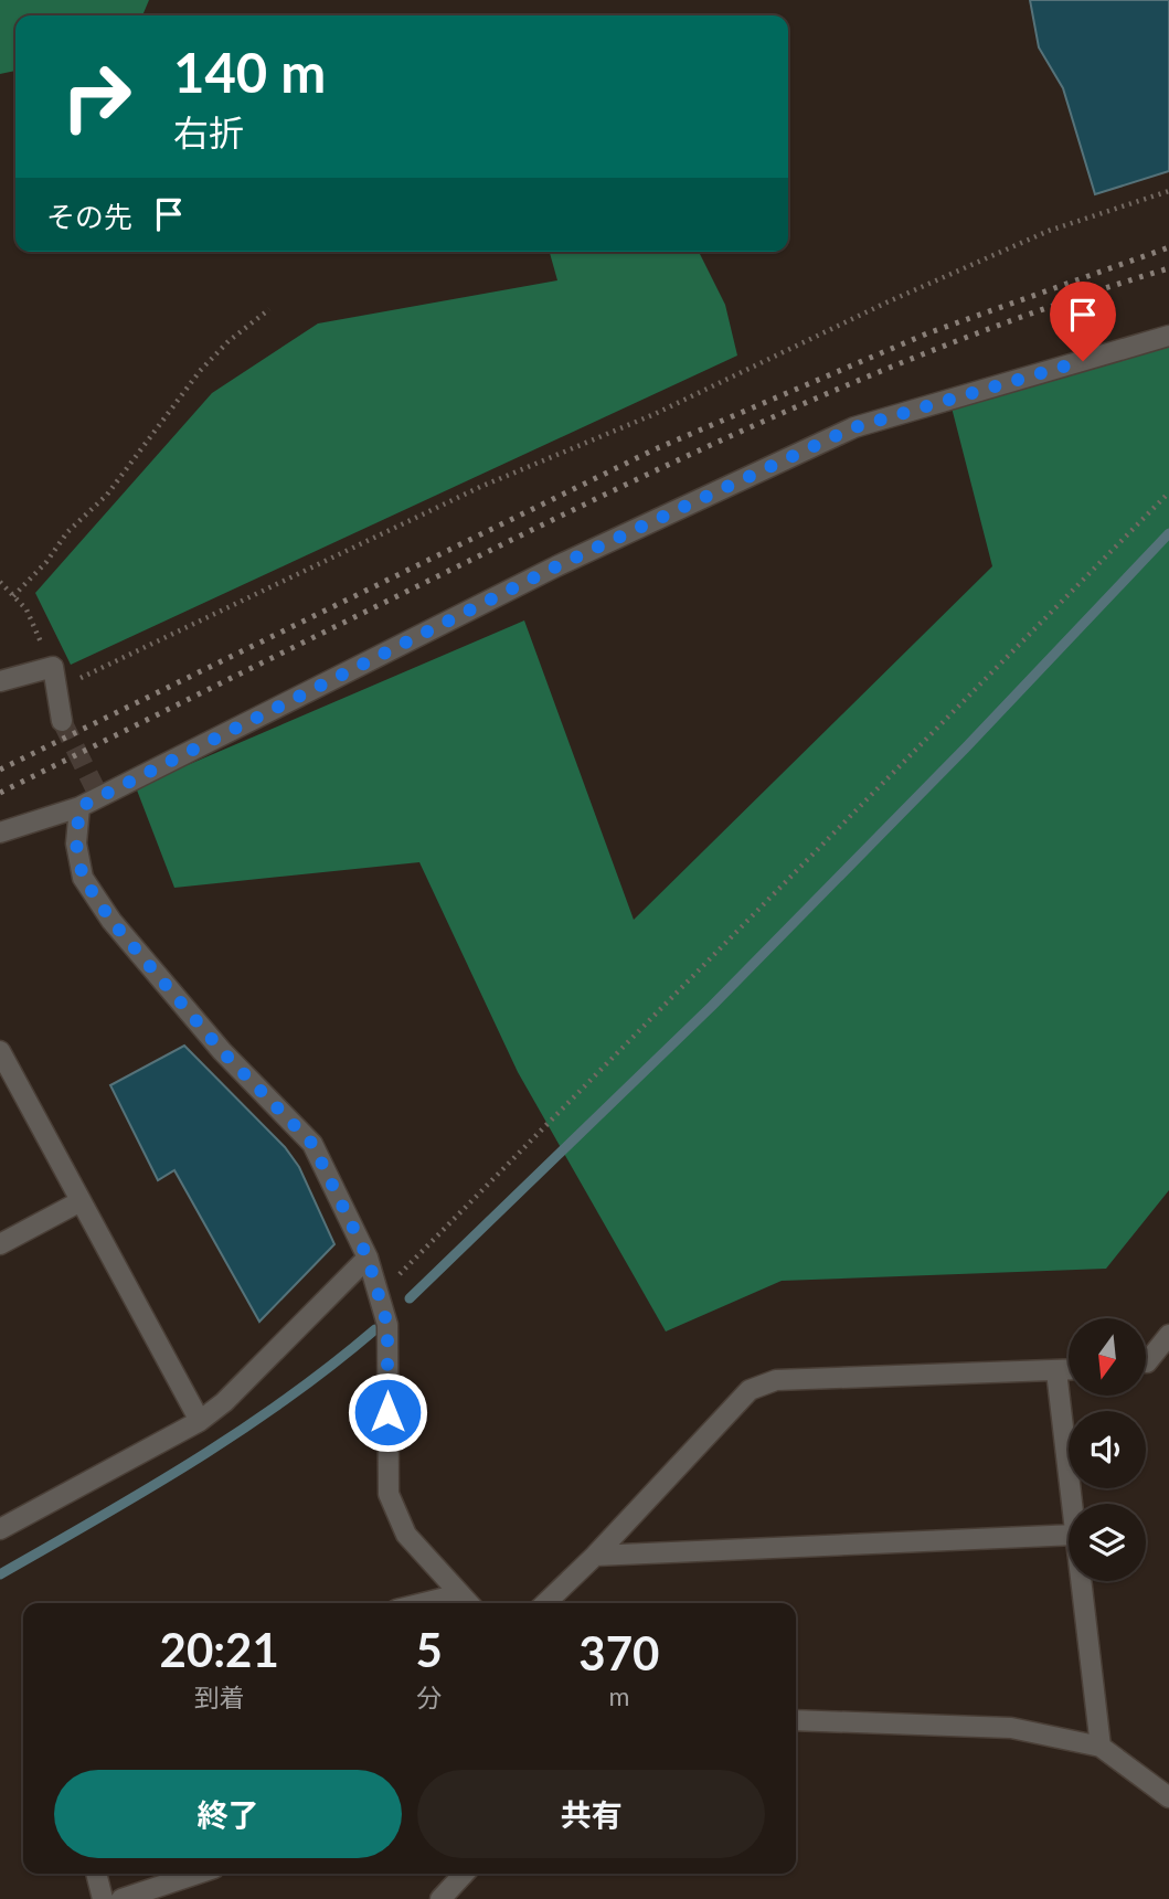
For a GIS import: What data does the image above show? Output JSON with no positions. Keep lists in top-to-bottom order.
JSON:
{
  "north": "bottom",
  "page": {
    "turn": ["140 m", "右折"],
    "then": "その先",
    "eta": [
      "20:21",
      "到着",
      "5",
      "分",
      "370",
      "m"
    ],
    "buttons": ["終了", "共有"]
  }
}
